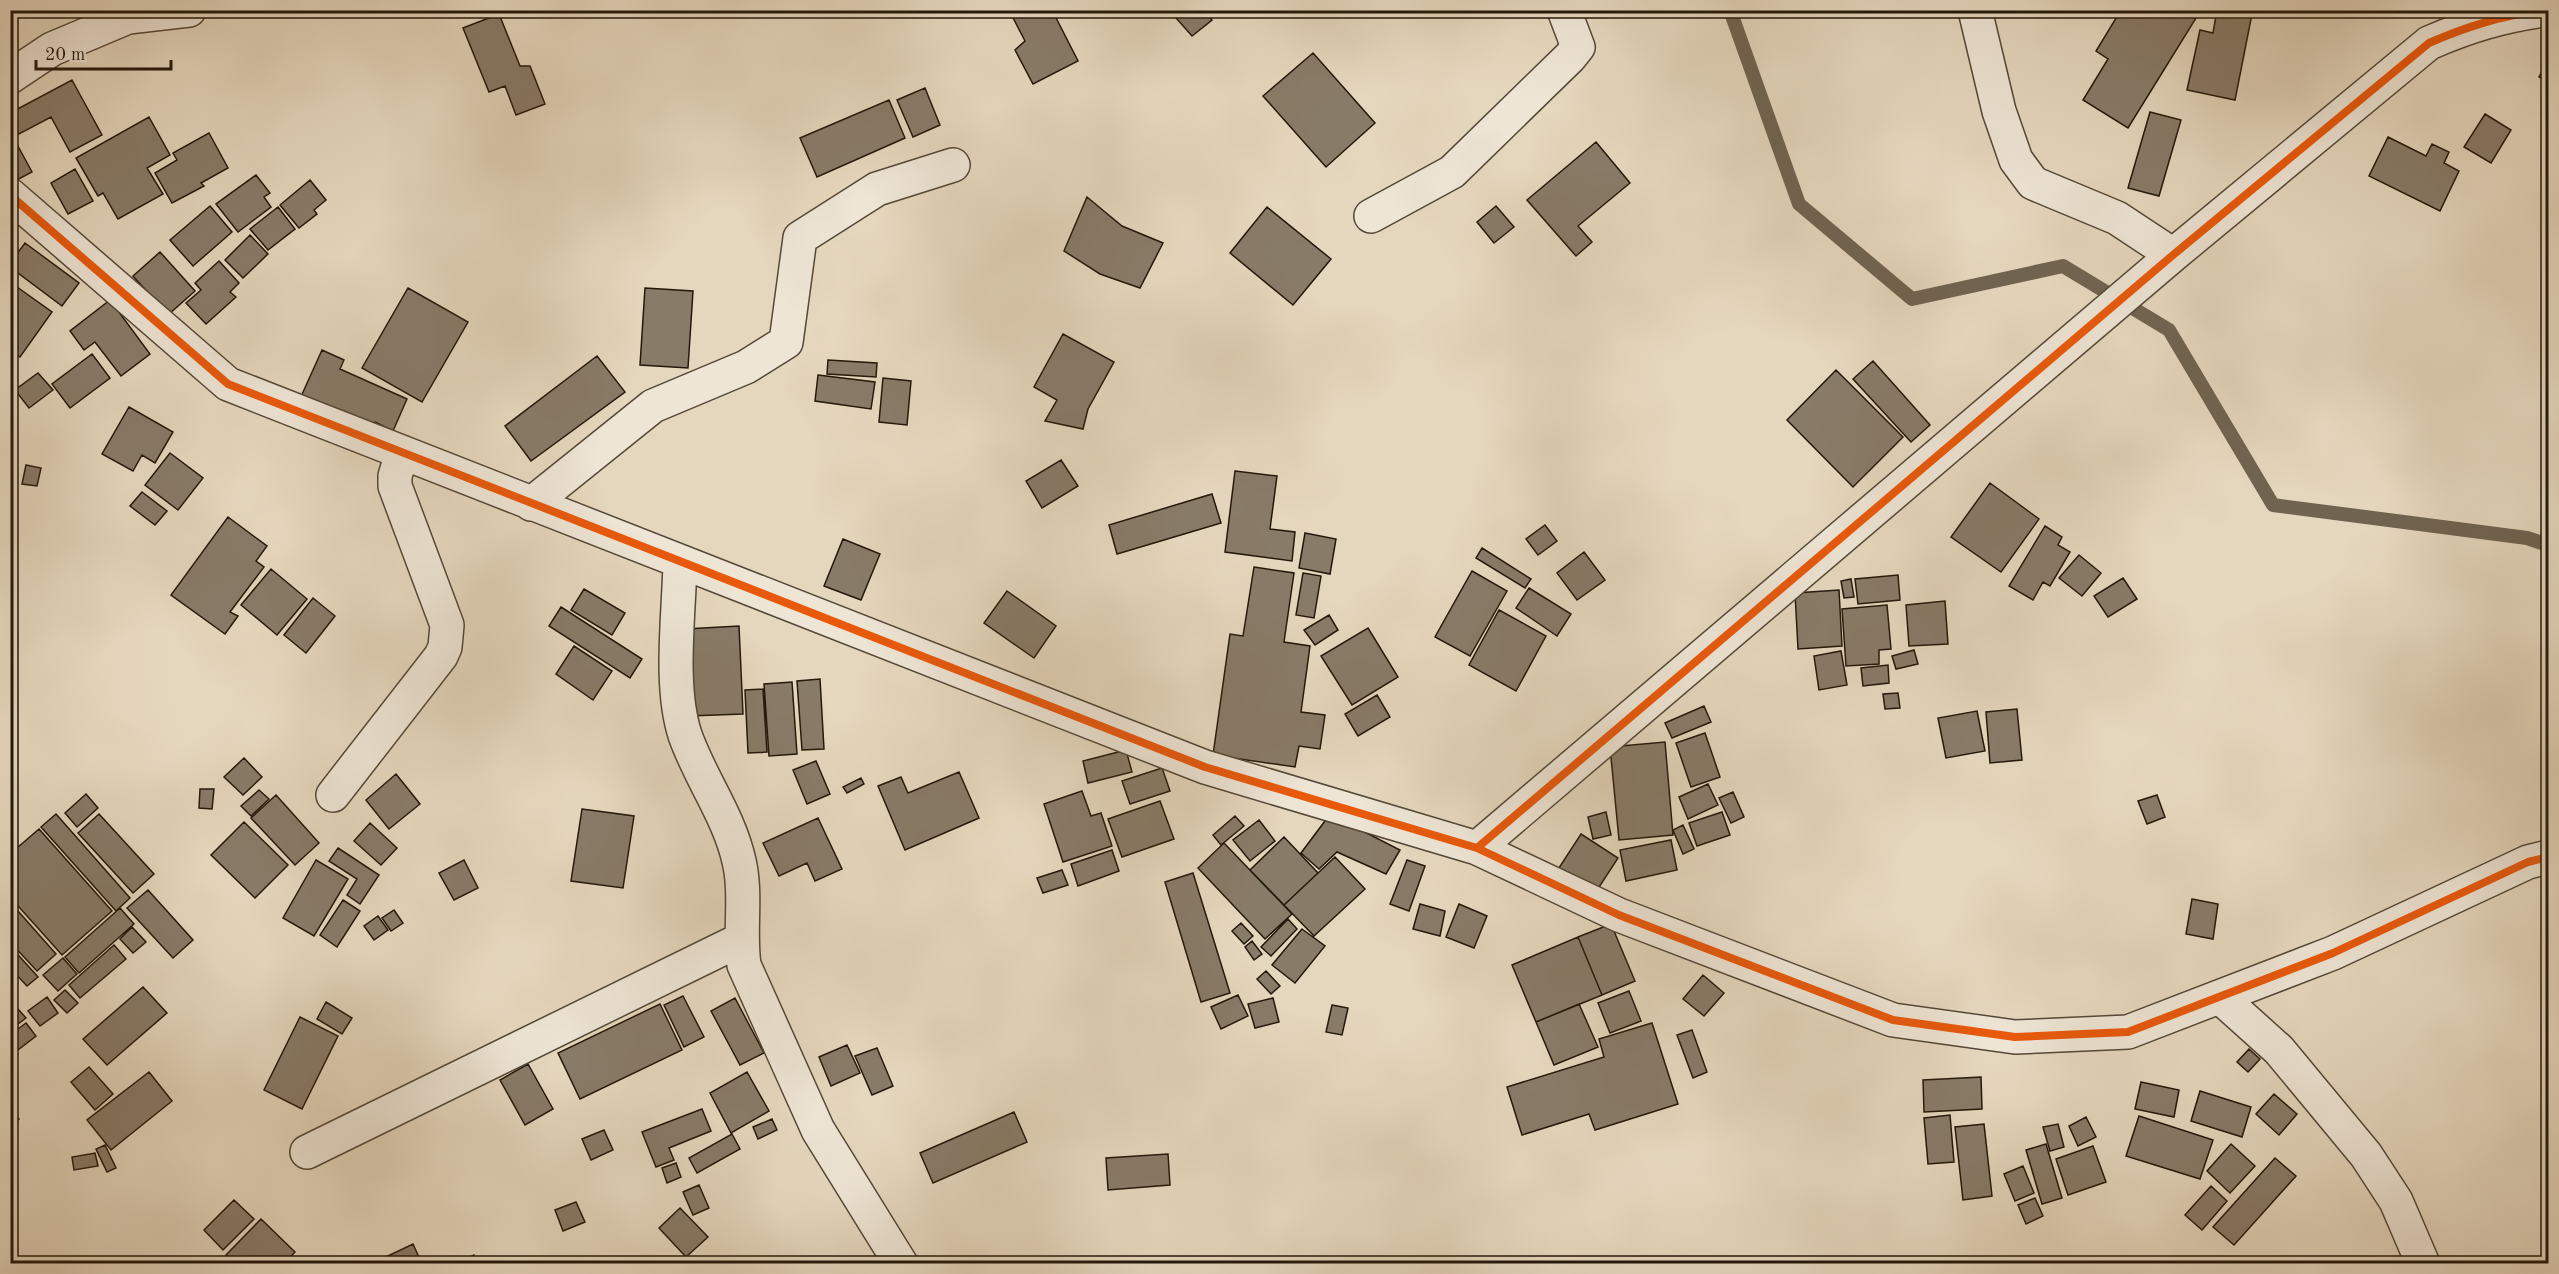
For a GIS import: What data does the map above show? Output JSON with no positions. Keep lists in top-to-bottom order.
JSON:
{
  "scale_bar": "20 m"
}
